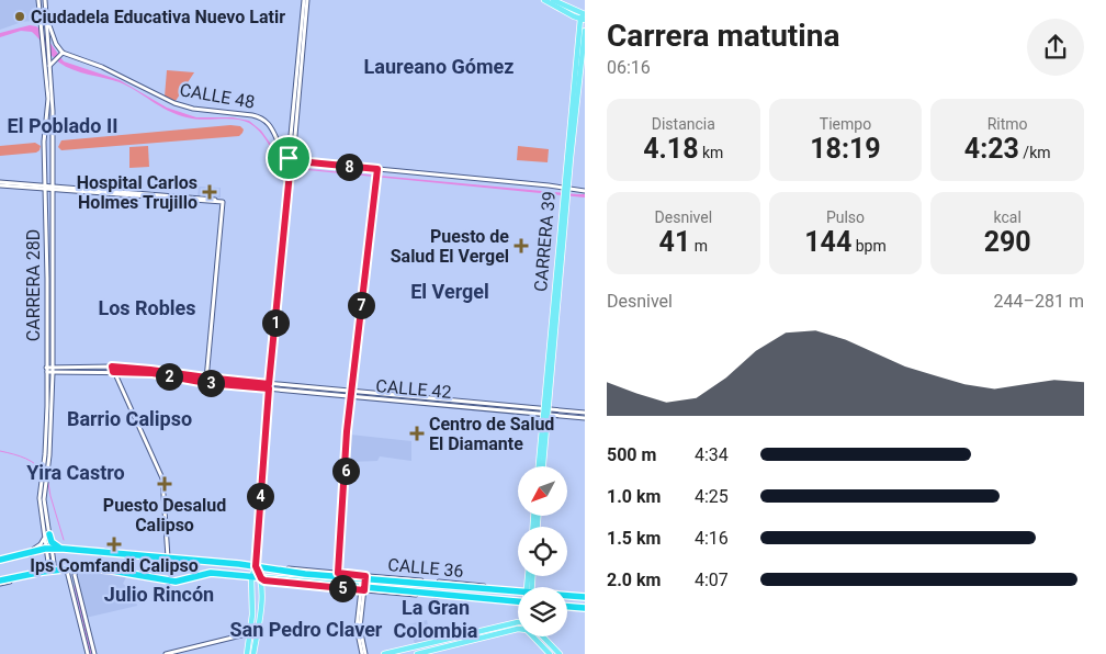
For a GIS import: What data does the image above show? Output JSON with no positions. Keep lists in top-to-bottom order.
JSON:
{
  "streets": {
    "main road": ["CARRERA 39"],
    "street": [
      "CALLE 48",
      "CARRERA 28D",
      "CALLE 42",
      "CALLE 36"
    ]
  },
  "crossings": [
    ["CALLE 48", "CARRERA 28D"],
    ["CARRERA 39", "CALLE 42"]
  ],
  "districts": [
    "Laureano Gómez",
    "El Poblado II",
    "El Vergel",
    "Los Robles",
    "Barrio Calipso",
    "Yira Castro",
    "Julio Rincón",
    "La Gran Colombia",
    "San Pedro Claver"
  ],
  "places": {
    "other": ["Ciudadela Educativa Nuevo Latir"],
    "health": [
      "Hospital Carlos Holmes Trujillo",
      "Puesto de Salud El Vergel",
      "Centro de Salud El Diamante",
      "Puesto Desalud Calipso",
      "Ips Comfandi Calipso"
    ]
  },
  "north": "bottom left",
  "page": {
    "heading": ["Carrera matutina", "06:16"],
    "stats": [
      ["Distancia", "4.18 km"],
      ["Tiempo", "18:19"],
      ["Ritmo", "4:23 /km"],
      ["Desnivel", "41 m"],
      ["Pulso", "144 bpm"],
      ["kcal", "290"]
    ],
    "pins": [
      "8",
      "7",
      "1",
      "2",
      "3",
      "6",
      "4",
      "5"
    ],
    "chart": ["Desnivel", "244–281 m"],
    "list": [
      {
        "name": "500 m",
        "note": "4:34"
      },
      {
        "name": "1.0 km",
        "note": "4:25"
      },
      {
        "name": "1.5 km",
        "note": "4:16"
      },
      {
        "name": "2.0 km",
        "note": "4:07"
      }
    ]
  }
}
